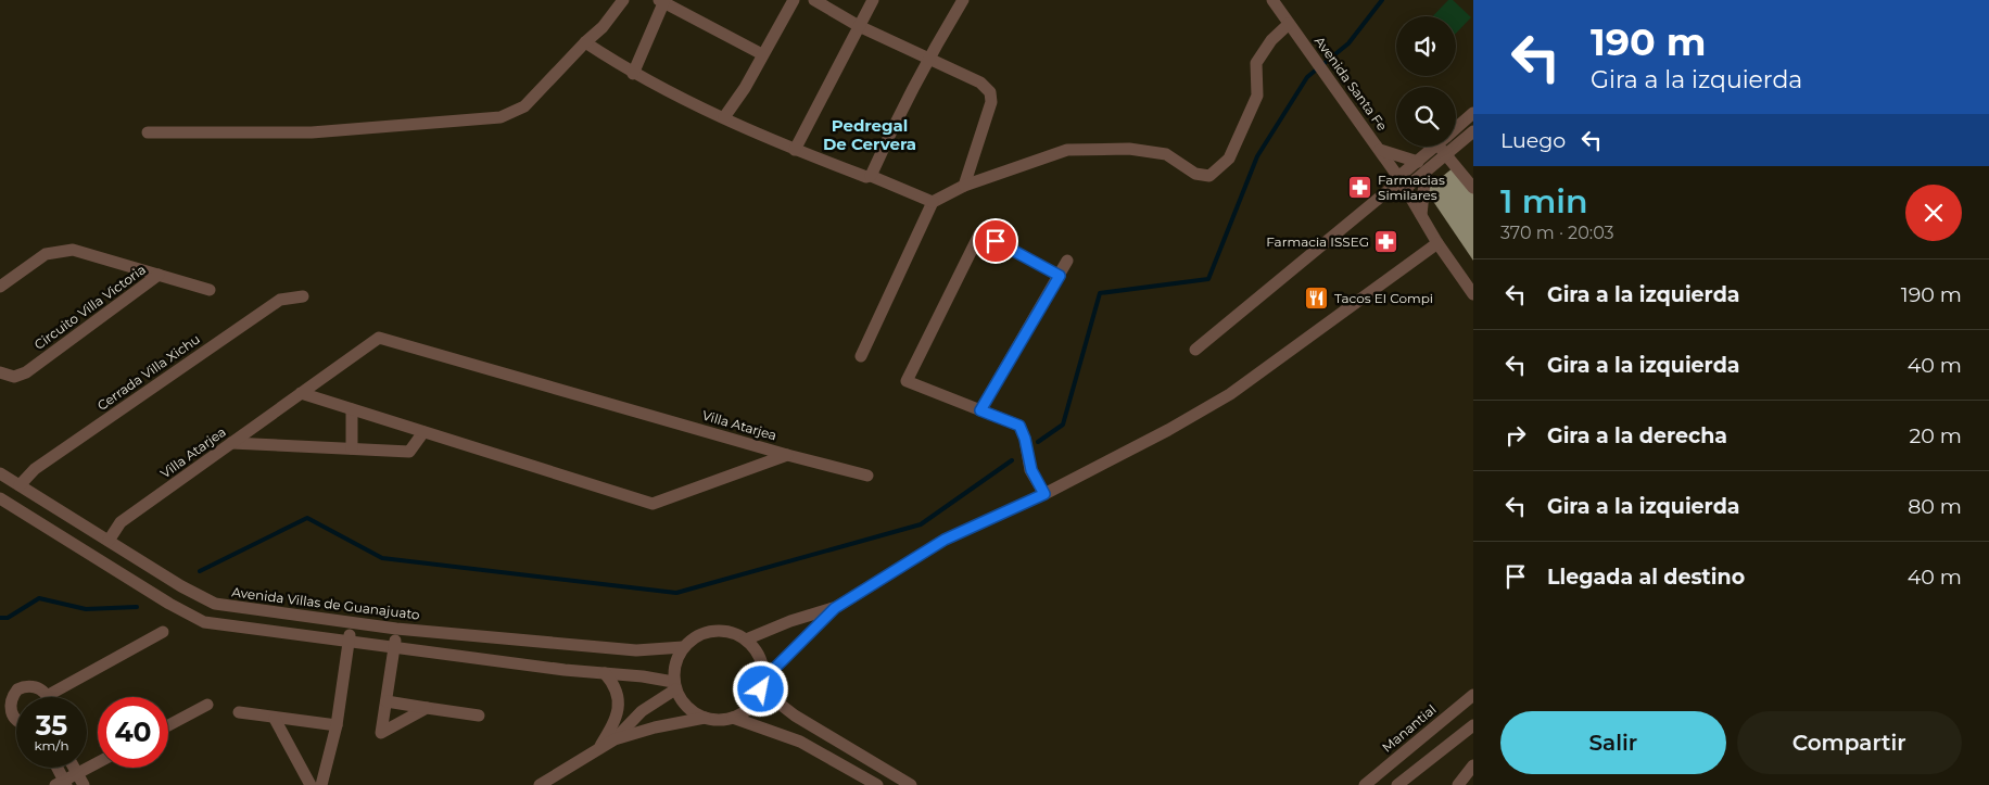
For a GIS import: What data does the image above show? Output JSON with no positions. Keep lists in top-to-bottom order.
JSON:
{
  "streets": {
    "street": [
      "Avenida Santa Fe",
      "Circuito Villa Victoria",
      "Cerrada Villa Xichu",
      "Villa Atarjea",
      "Avenida Villas de Guanajuato",
      "Manantial"
    ]
  },
  "crossings": [
    ["Cerrada Villa Xichu", "Avenida Villas de Guanajuato"],
    ["Villa Atarjea", "Avenida Villas de Guanajuato"]
  ],
  "districts": ["Pedregal De Cervera"],
  "places": {
    "pharmacy": ["Farmacias Similares", "Farmacia ISSEG"],
    "restaurant": ["Tacos El Compi"]
  },
  "page": {
    "turn": ["190 m", "Gira a la izquierda"],
    "then": "Luego",
    "heading": ["1 min", "370 m · 20:03"],
    "list": [
      {
        "name": "Gira a la izquierda",
        "value": "190 m"
      },
      {
        "name": "Gira a la izquierda",
        "value": "40 m"
      },
      {
        "name": "Gira a la derecha",
        "value": "20 m"
      },
      {
        "name": "Gira a la izquierda",
        "value": "80 m"
      },
      {
        "name": "Llegada al destino",
        "value": "40 m"
      }
    ],
    "speed": "35 km/h",
    "limit": "40",
    "buttons": ["Salir", "Compartir"]
  }
}
